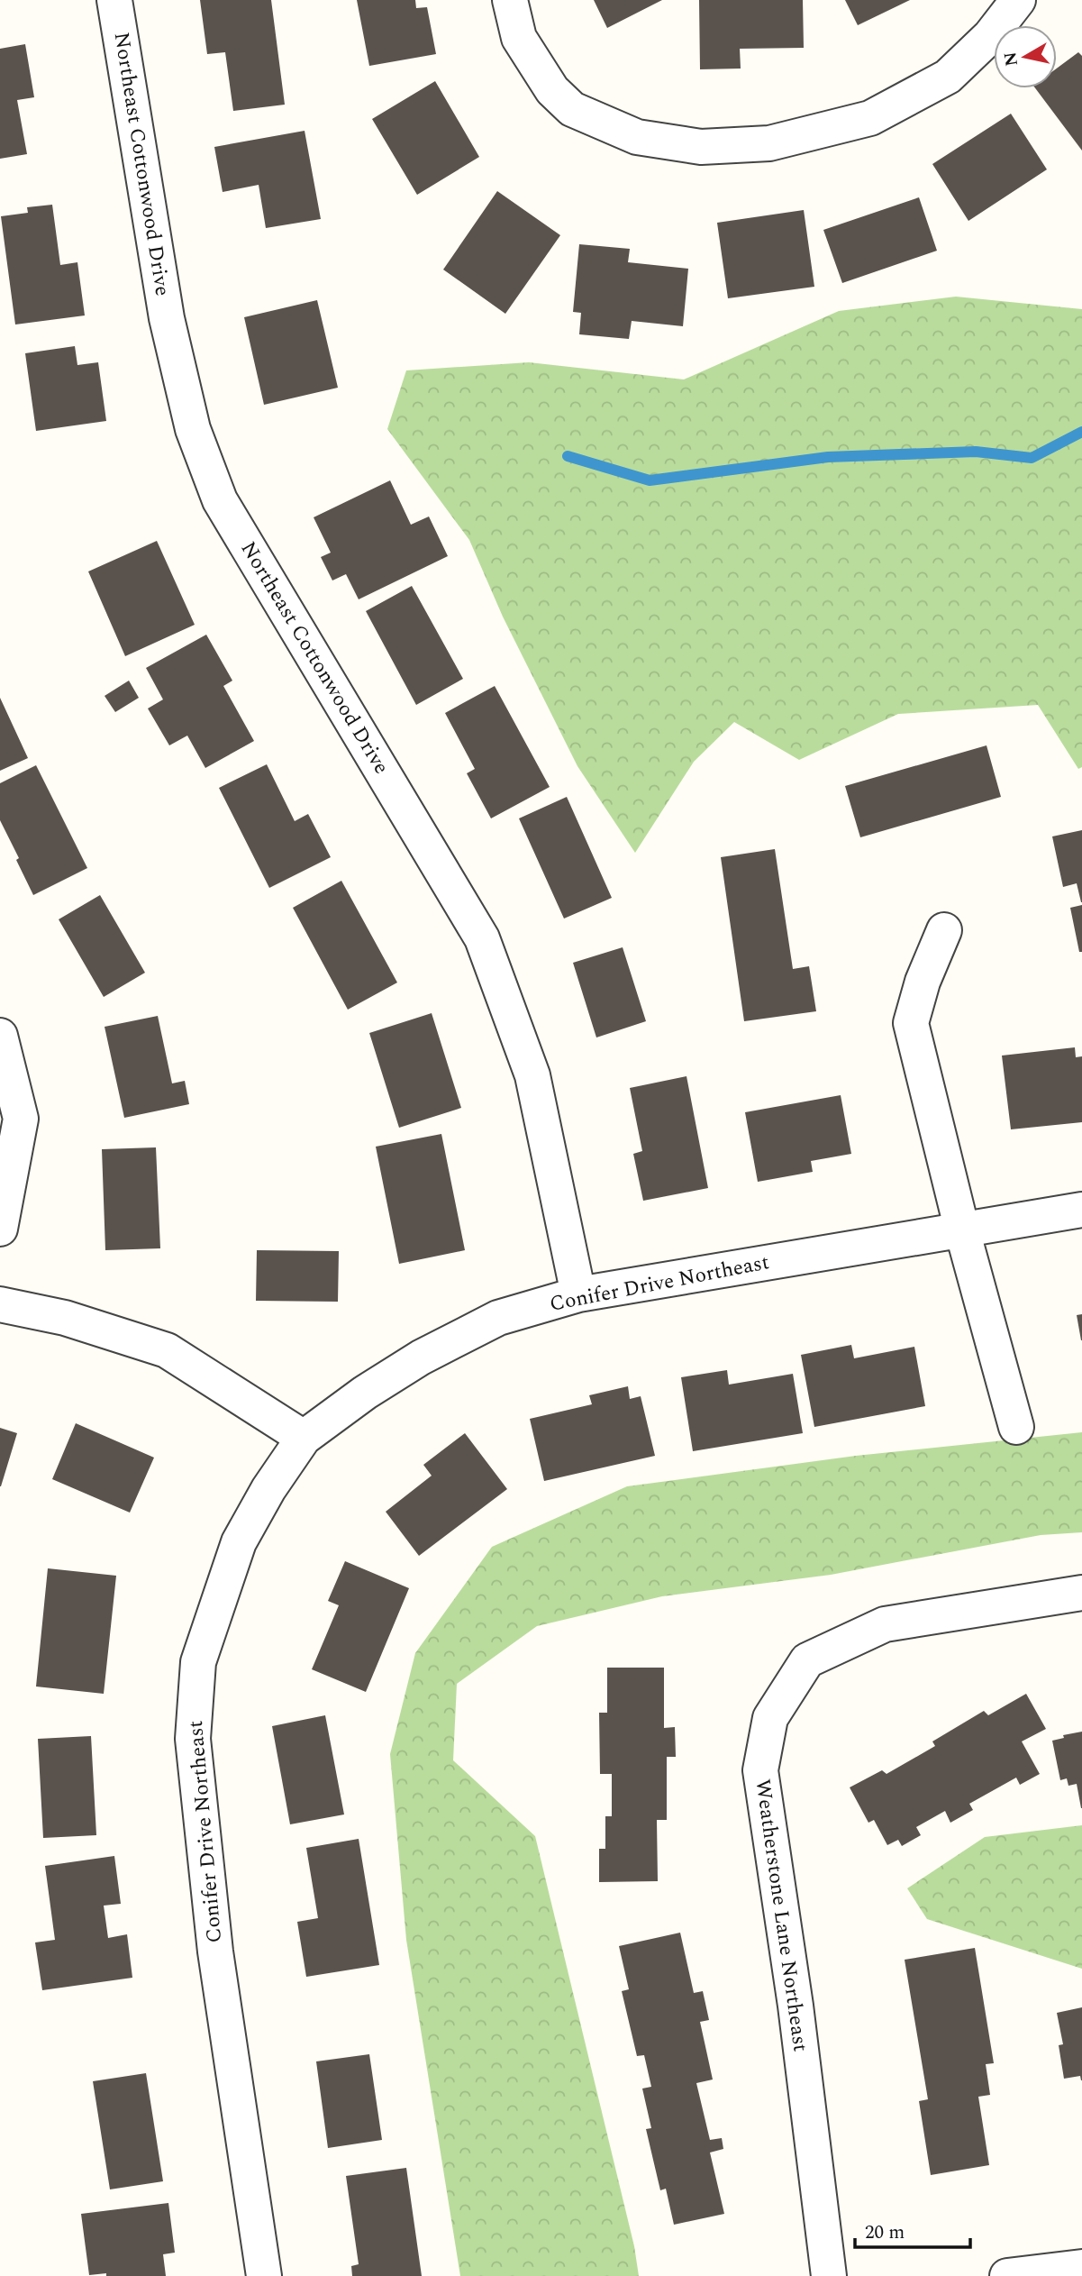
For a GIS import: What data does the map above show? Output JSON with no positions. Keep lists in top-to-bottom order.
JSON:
{
  "streets": {
    "street": ["Northeast Cottonwood Drive", "Conifer Drive Northeast", "Weatherstone Lane Northeast"]
  },
  "crossings": [
    ["Northeast Cottonwood Drive", "Conifer Drive Northeast"]
  ],
  "scale_bar": "20 m",
  "north": "left"
}
